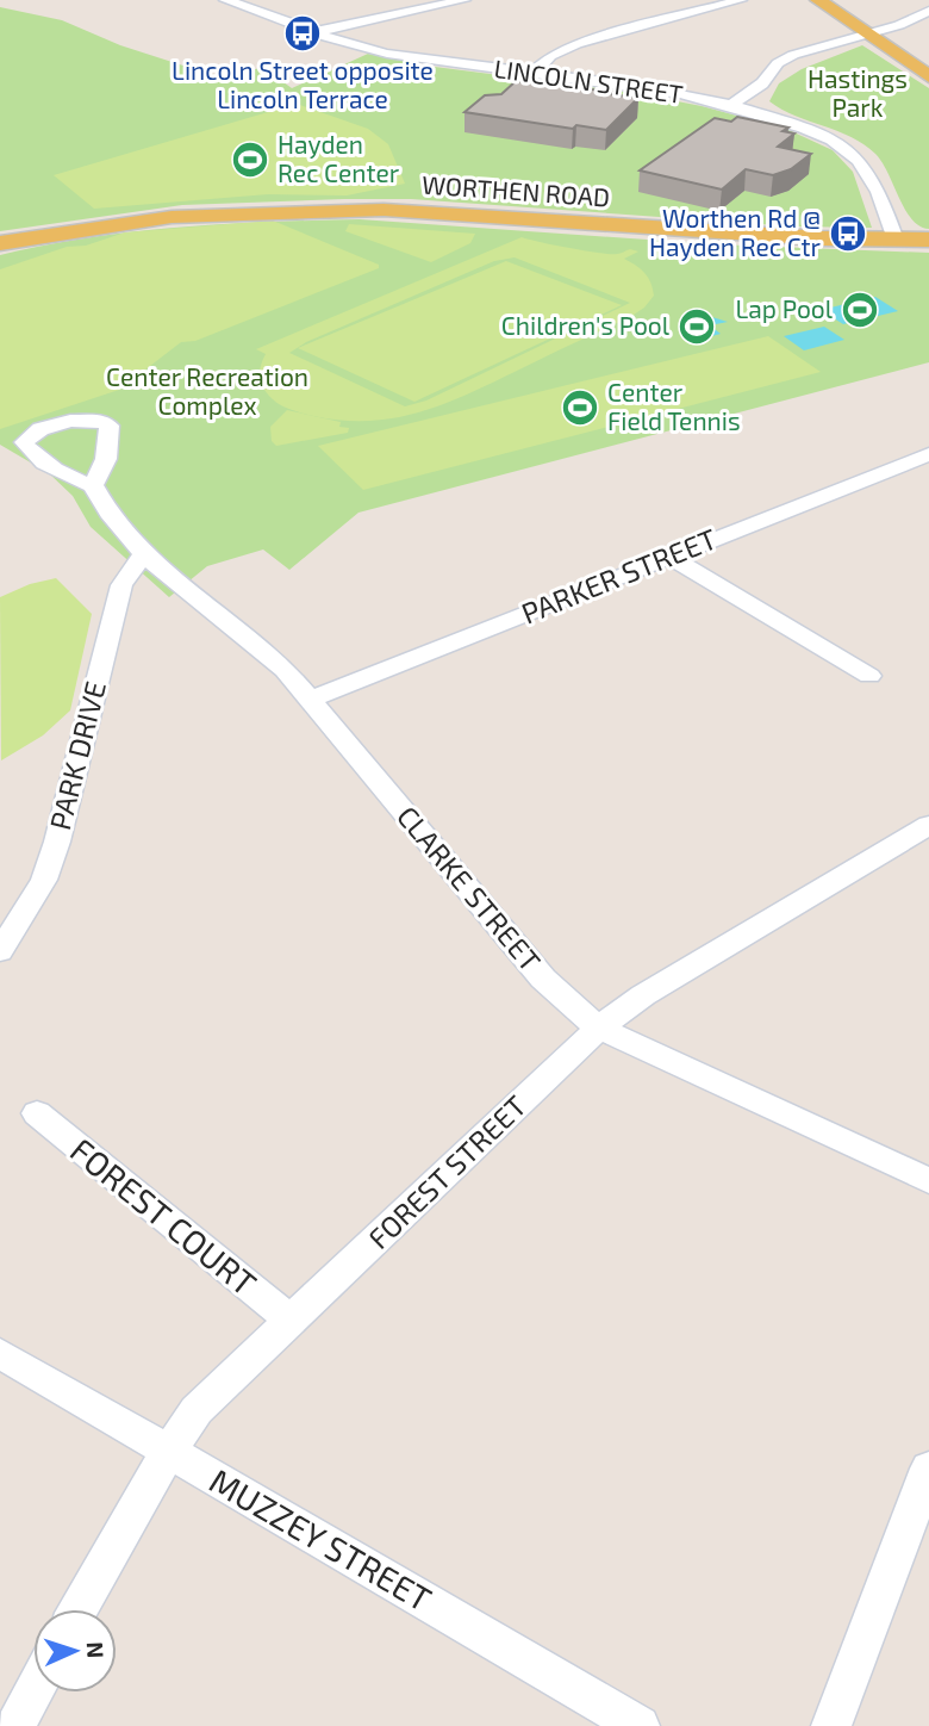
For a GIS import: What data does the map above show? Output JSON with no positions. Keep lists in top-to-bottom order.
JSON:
{
  "streets": {
    "main road": ["WORTHEN ROAD"],
    "street": [
      "LINCOLN STREET",
      "PARKER STREET",
      "PARK DRIVE",
      "CLARKE STREET",
      "FOREST STREET",
      "FOREST COURT",
      "MUZZEY STREET"
    ]
  },
  "crossings": [
    ["LINCOLN STREET", "WORTHEN ROAD"],
    ["PARKER STREET", "CLARKE STREET"],
    ["PARK DRIVE", "CLARKE STREET"],
    ["CLARKE STREET", "FOREST STREET"],
    ["FOREST STREET", "FOREST COURT"],
    ["FOREST STREET", "MUZZEY STREET"]
  ],
  "parks": ["Hastings Park", "Center Recreation Complex"],
  "places": {
    "bus stop": ["Lincoln Street opposite Lincoln Terrace", "Worthen Rd @ Hayden Rec Ctr"],
    "sports": [
      "Hayden Rec Center",
      "Lap Pool",
      "Children's Pool",
      "Center Field Tennis"
    ]
  },
  "north": "right"
}
